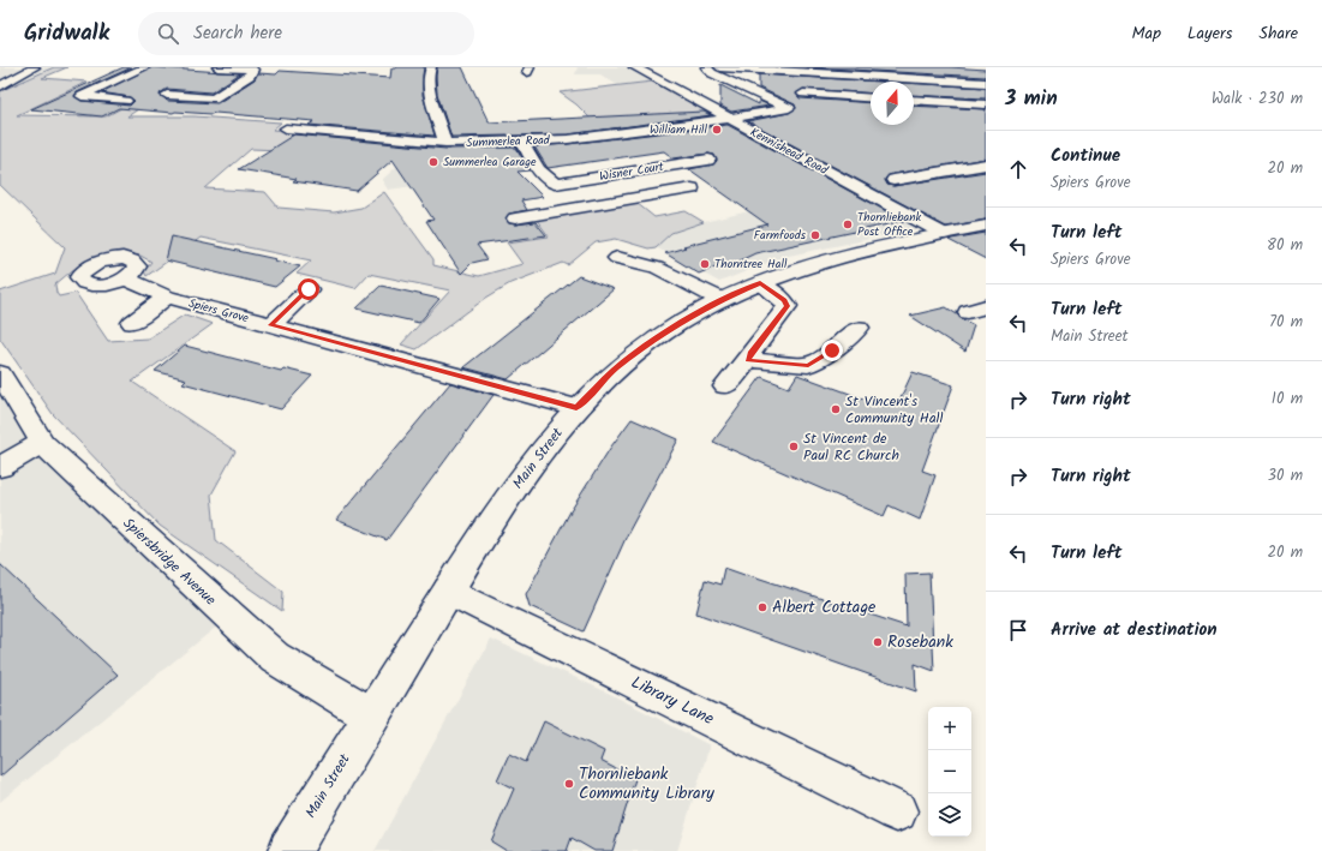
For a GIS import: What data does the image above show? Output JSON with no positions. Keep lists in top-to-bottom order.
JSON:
{
  "streets": {
    "street": [
      "Summerlea Road",
      "Kennishead Road",
      "Wisner Court",
      "Spiers Grove",
      "Main Street",
      "Spiersbridge Avenue",
      "Library Lane"
    ]
  },
  "crossings": [
    ["Summerlea Road", "Kennishead Road"],
    ["Kennishead Road", "Main Street"],
    ["Spiers Grove", "Main Street"],
    ["Main Street", "Spiersbridge Avenue"],
    ["Main Street", "Library Lane"]
  ],
  "places": [
    "William Hill",
    "Summerlea Garage",
    "Thornliebank Post Office",
    "Farmfoods",
    "Thorntree Hall",
    "St Vincent's Community Hall",
    "St Vincent de Paul RC Church",
    "Albert Cottage",
    "Rosebank",
    "Thornliebank Community Library"
  ],
  "north": "top",
  "page": {
    "header": "Gridwalk",
    "search": "Search here",
    "nav": ["Map", "Layers", "Share"],
    "heading": ["3 min", "Walk · 230 m"],
    "list": [
      ["Continue", "Spiers Grove", "20 m"],
      ["Turn left", "Spiers Grove", "80 m"],
      ["Turn left", "Main Street", "70 m"],
      ["Turn right", "10 m"],
      ["Turn right", "30 m"],
      ["Turn left", "20 m"],
      "Arrive at destination"
    ],
    "map_buttons": ["+", "−"]
  }
}
